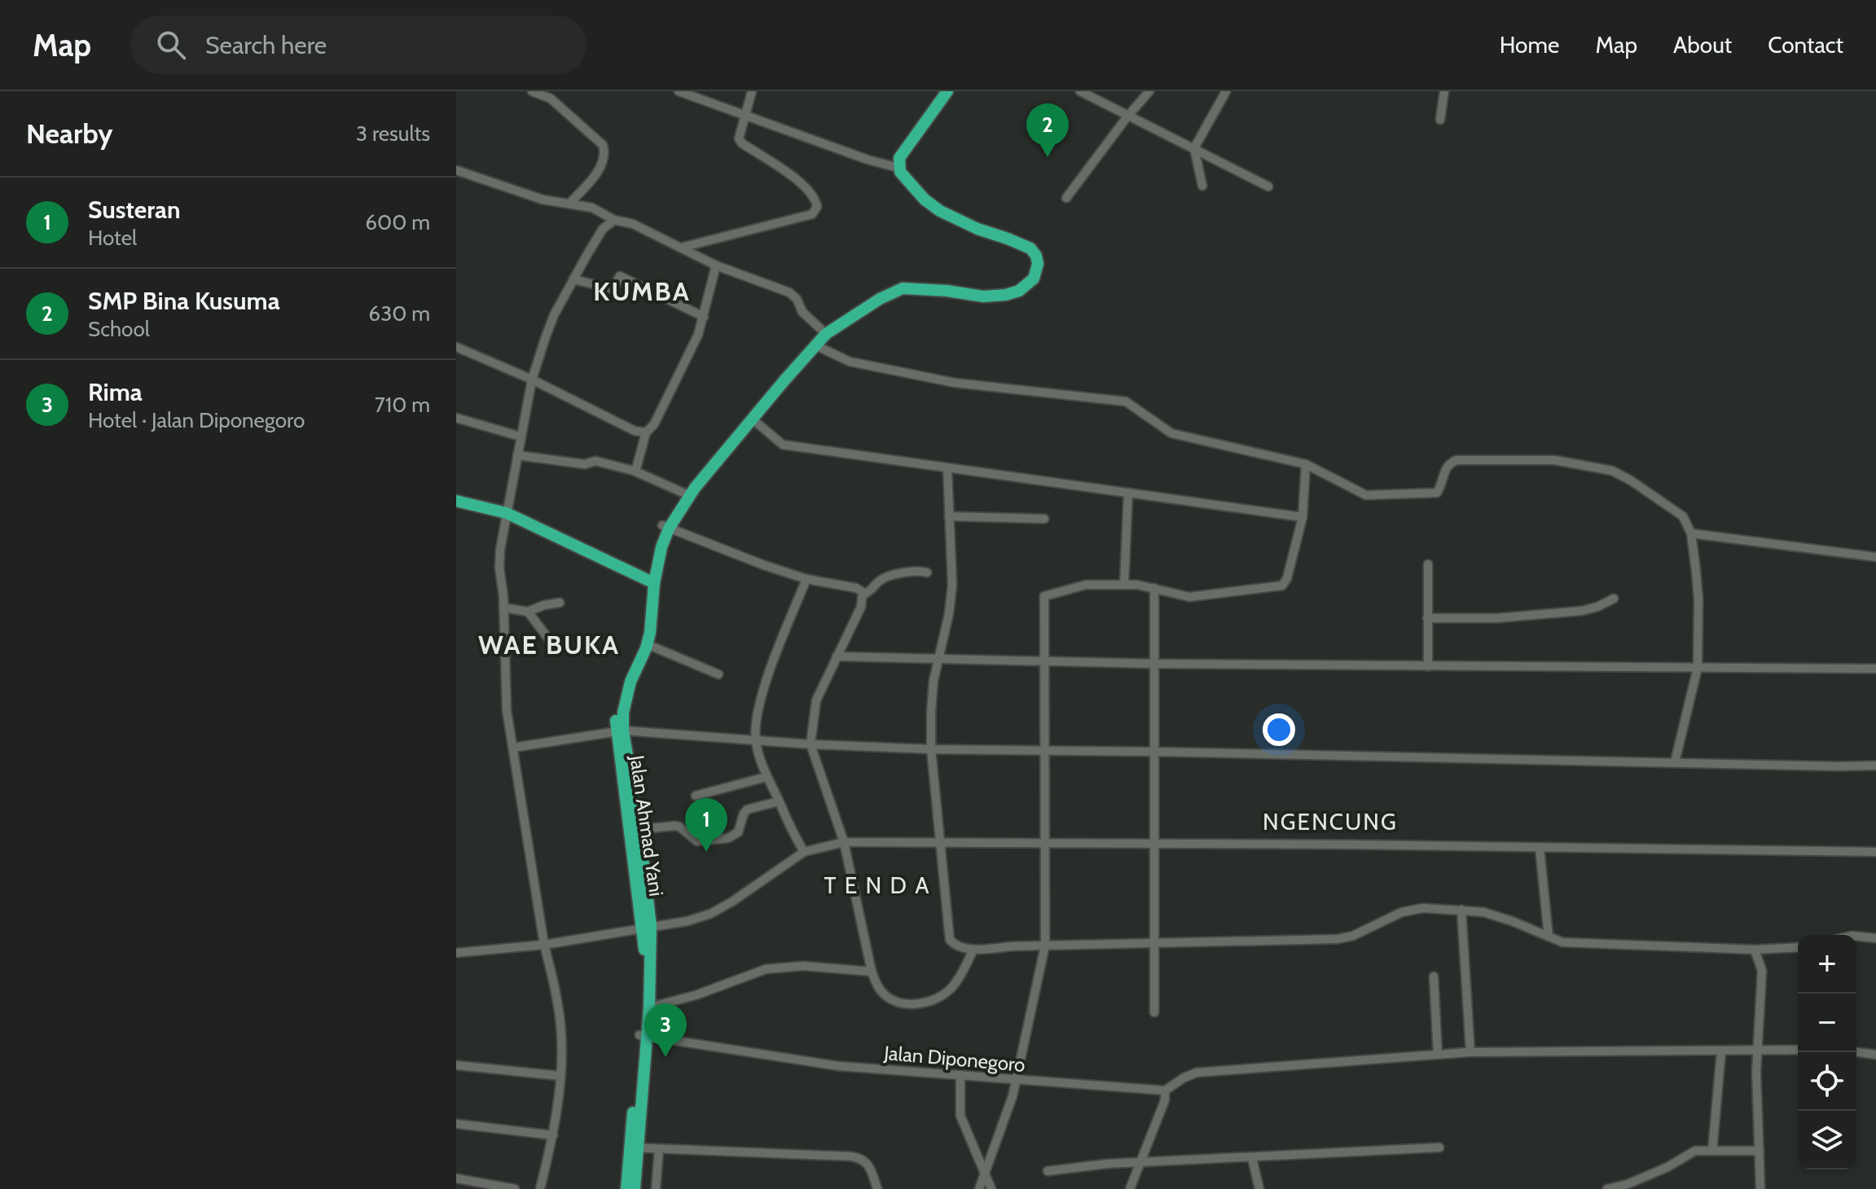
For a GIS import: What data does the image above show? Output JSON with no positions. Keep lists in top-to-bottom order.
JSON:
{
  "streets": {
    "highway": ["Jalan Ahmad Yani"],
    "street": ["Jalan Diponegoro"]
  },
  "crossings": [
    ["Jalan Ahmad Yani", "Jalan Diponegoro"]
  ],
  "districts": [
    "KUMBA",
    "WAE BUKA",
    "NGENCUNG",
    "T E N D A"
  ],
  "page": {
    "header": "Map",
    "search": "Search here",
    "nav": [
      "Home",
      "Map",
      "About",
      "Contact"
    ],
    "heading": ["Nearby", "3 results"],
    "pins": ["2", "1", "3"],
    "list": [
      {
        "mark": "1",
        "name": "Susteran",
        "note": "Hotel",
        "value": "600 m"
      },
      {
        "mark": "2",
        "name": "SMP Bina Kusuma",
        "note": "School",
        "value": "630 m"
      },
      {
        "mark": "3",
        "name": "Rima",
        "note": "Hotel · Jalan Diponegoro",
        "value": "710 m"
      }
    ],
    "map_buttons": ["+", "−"]
  }
}
